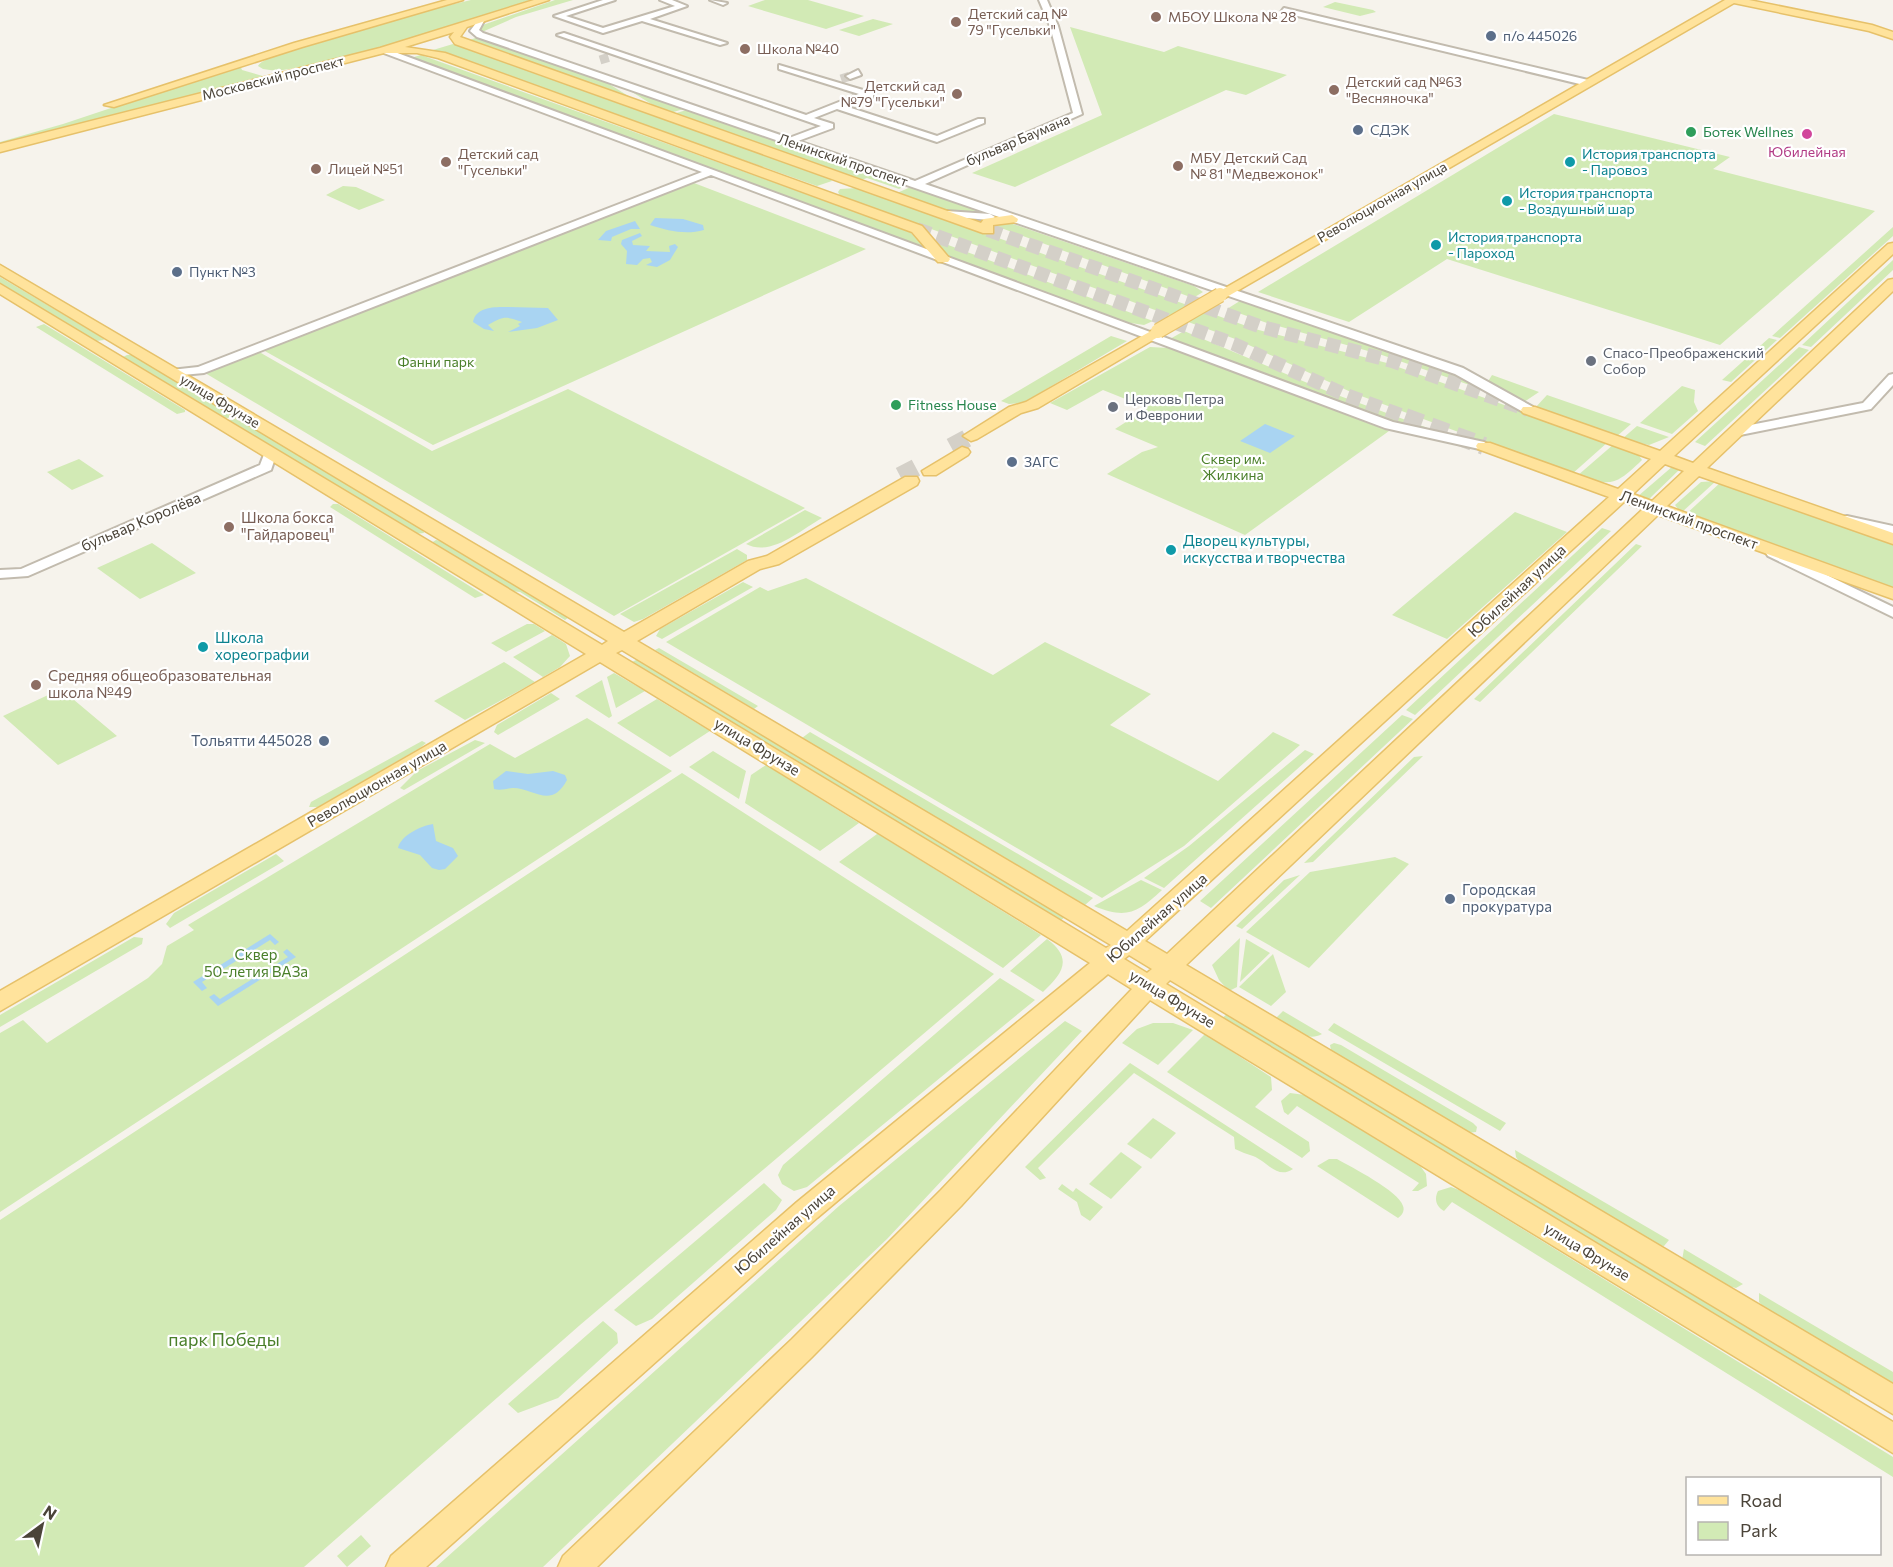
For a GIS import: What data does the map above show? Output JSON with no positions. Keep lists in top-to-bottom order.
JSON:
{
  "streets": {
    "main road": [
      "Московский проспект",
      "Ленинский проспект",
      "Революционная улица",
      "улица Фрунзе",
      "Юбилейная улица"
    ],
    "street": ["бульвар Баумана", "бульвар Королёва"]
  },
  "crossings": [
    ["Московский проспект", "Ленинский проспект"],
    ["бульвар Баумана", "Ленинский проспект"],
    ["Ленинский проспект", "Революционная улица"],
    ["Ленинский проспект", "Юбилейная улица"],
    ["Революционная улица", "улица Фрунзе"],
    ["улица Фрунзе", "бульвар Королёва"],
    ["улица Фрунзе", "Юбилейная улица"]
  ],
  "parks": [
    "Фанни парк",
    "Сквер им. Жилкина",
    "Сквер 50-летия ВАЗа",
    "парк Победы"
  ],
  "places": [
    "МБОУ Школа № 28",
    "Детский сад № 79 \"Гусельки\"",
    "п/о 445026",
    "Школа №40",
    "Детский сад №63 \"Весняночка\"",
    "Детский сад №79 \"Гусельки\"",
    "СДЭК",
    "Ботек Wellnes",
    "Юбилейная",
    "Детский сад \"Гусельки\"",
    "История транспорта - Паровоз",
    "МБУ Детский Сад № 81 \"Медвежонок\"",
    "Лицей №51",
    "История транспорта - Воздушный шар",
    "История транспорта - Пароход",
    "Пункт №3",
    "Спасо-Преображенский Собор",
    "Fitness House",
    "Церковь Петра и Февронии",
    "ЗАГС",
    "Школа бокса \"Гайдаровец\"",
    "Дворец культуры, искусства и творчества",
    "Школа хореографии",
    "Средняя общеобразовательная школа №49",
    "Тольятти 445028",
    "Городская прокуратура"
  ],
  "legend": ["Road", "Park"],
  "north": "top right"
}
